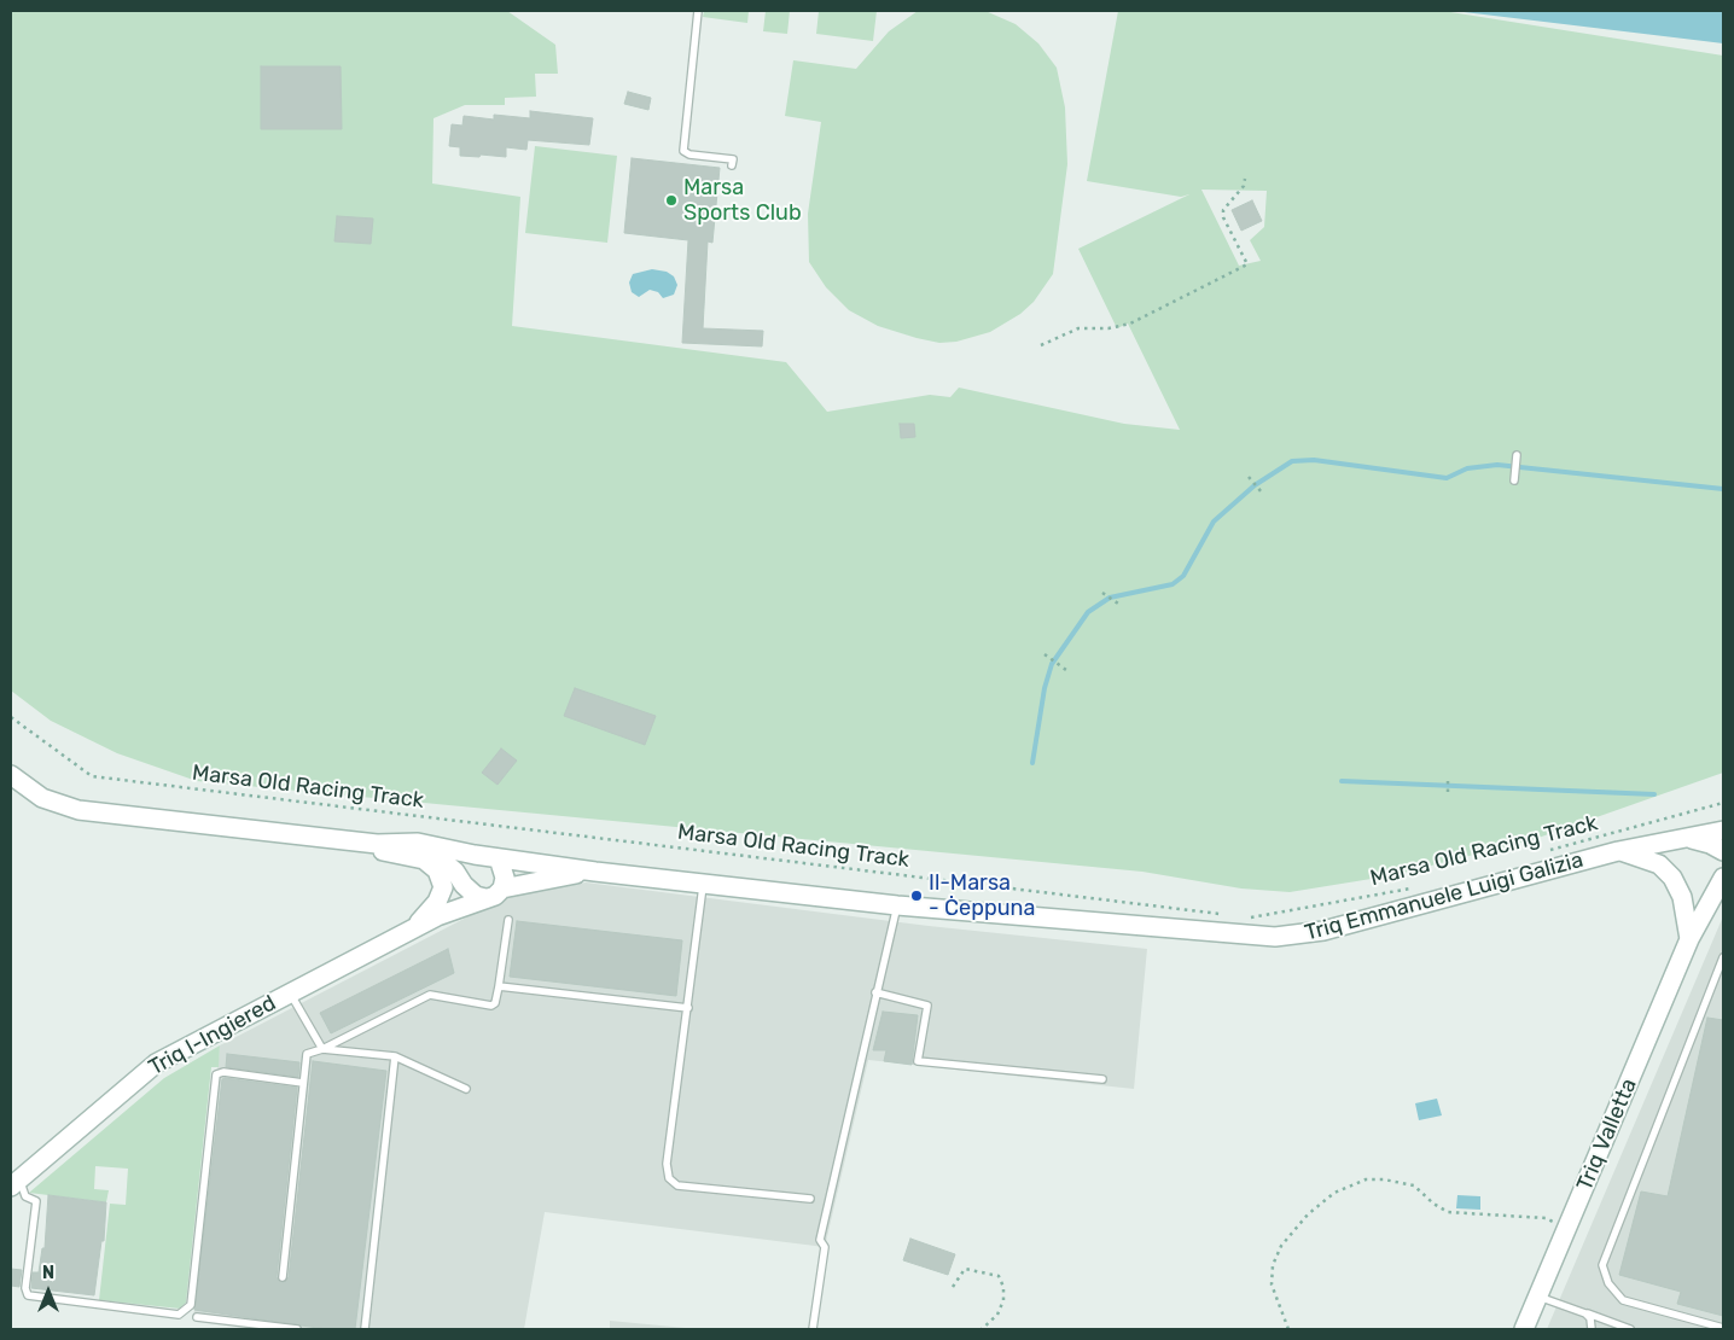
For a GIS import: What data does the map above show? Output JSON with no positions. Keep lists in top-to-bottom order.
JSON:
{
  "streets": {
    "main road": ["Triq Emmanuele Luigi Galizia", "Triq l-Ingiered", "Triq Valletta"],
    "path": ["Marsa Old Racing Track"]
  },
  "crossings": [
    ["Triq Emmanuele Luigi Galizia", "Triq l-Ingiered"]
  ],
  "places": ["Marsa Sports Club", "Il-Marsa - Ċeppuna"],
  "north": "top"
}
